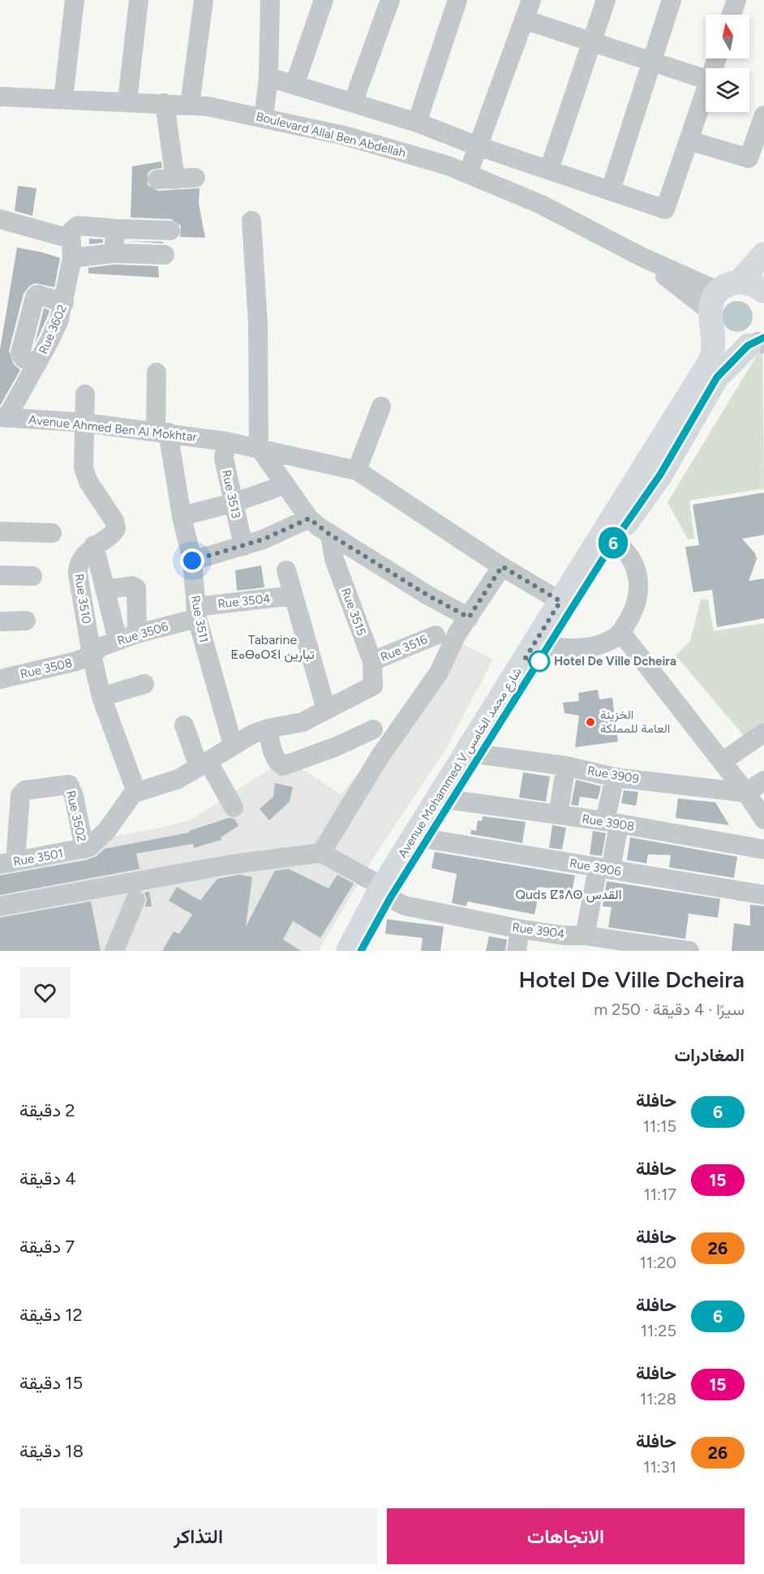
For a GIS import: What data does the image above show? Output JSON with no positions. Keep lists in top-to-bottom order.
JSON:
{
  "streets": {
    "main road": ["Avenue Mohammed V شارع محمد الخامس"],
    "street": [
      "Boulevard Allal Ben Abdellah",
      "Rue 3602",
      "Avenue Ahmed Ben Al Mokhtar",
      "Rue 3513",
      "Rue 3510",
      "Rue 3504",
      "Rue 3515",
      "Rue 3511",
      "Rue 3506",
      "Rue 3516",
      "Rue 3508",
      "Rue 3909",
      "Rue 3502",
      "Rue 3908",
      "Rue 3501",
      "Rue 3906",
      "Rue 3904"
    ]
  },
  "crossings": [
    ["Boulevard Allal Ben Abdellah", "Avenue Mohammed V شارع محمد الخامس"],
    ["Rue 3602", "Avenue Ahmed Ben Al Mokhtar"],
    ["Avenue Ahmed Ben Al Mokhtar", "Rue 3513"],
    ["Avenue Ahmed Ben Al Mokhtar", "Rue 3510"],
    ["Avenue Ahmed Ben Al Mokhtar", "Rue 3511"],
    ["Avenue Ahmed Ben Al Mokhtar", "Avenue Mohammed V شارع محمد الخامس"],
    ["Rue 3510", "Rue 3506"],
    ["Rue 3510", "Rue 3508"],
    ["Rue 3510", "Rue 3501"],
    ["Rue 3504", "Rue 3511"],
    ["Rue 3504", "Rue 3506"],
    ["Rue 3515", "Rue 3516"],
    ["Rue 3511", "Rue 3506"],
    ["Rue 3506", "Rue 3508"],
    ["Avenue Mohammed V شارع محمد الخامس", "Rue 3909"],
    ["Avenue Mohammed V شارع محمد الخامس", "Rue 3908"],
    ["Avenue Mohammed V شارع محمد الخامس", "Rue 3906"],
    ["Avenue Mohammed V شارع محمد الخامس", "Rue 3904"],
    ["Rue 3502", "Rue 3501"]
  ],
  "districts": ["Tabarine ⵟⴰⴱⴰⵔⵉⵏ تبارين", "Quds ⵇⵓⴷⵙ القدس"],
  "places": ["Hotel De Ville Dcheira", "الخزينة العامة للمملكة"],
  "lines": ["bus line 6"],
  "north": "top",
  "page": {
    "on_map": "6",
    "heading": [
      ["Hotel De Ville Dcheira", "سيرًا · 4 دقيقة · 250 m"],
      "المغادرات"
    ],
    "list": [
      {
        "mark": "6",
        "name": "حافلة",
        "note": "11:15",
        "value": "2 دقيقة"
      },
      {
        "mark": "15",
        "name": "حافلة",
        "note": "11:17",
        "value": "4 دقيقة"
      },
      {
        "mark": "26",
        "name": "حافلة",
        "note": "11:20",
        "value": "7 دقيقة"
      },
      {
        "mark": "6",
        "name": "حافلة",
        "note": "11:25",
        "value": "12 دقيقة"
      },
      {
        "mark": "15",
        "name": "حافلة",
        "note": "11:28",
        "value": "15 دقيقة"
      },
      {
        "mark": "26",
        "name": "حافلة",
        "note": "11:31",
        "value": "18 دقيقة"
      }
    ],
    "buttons": ["الاتجاهات", "التذاكر"]
  }
}
